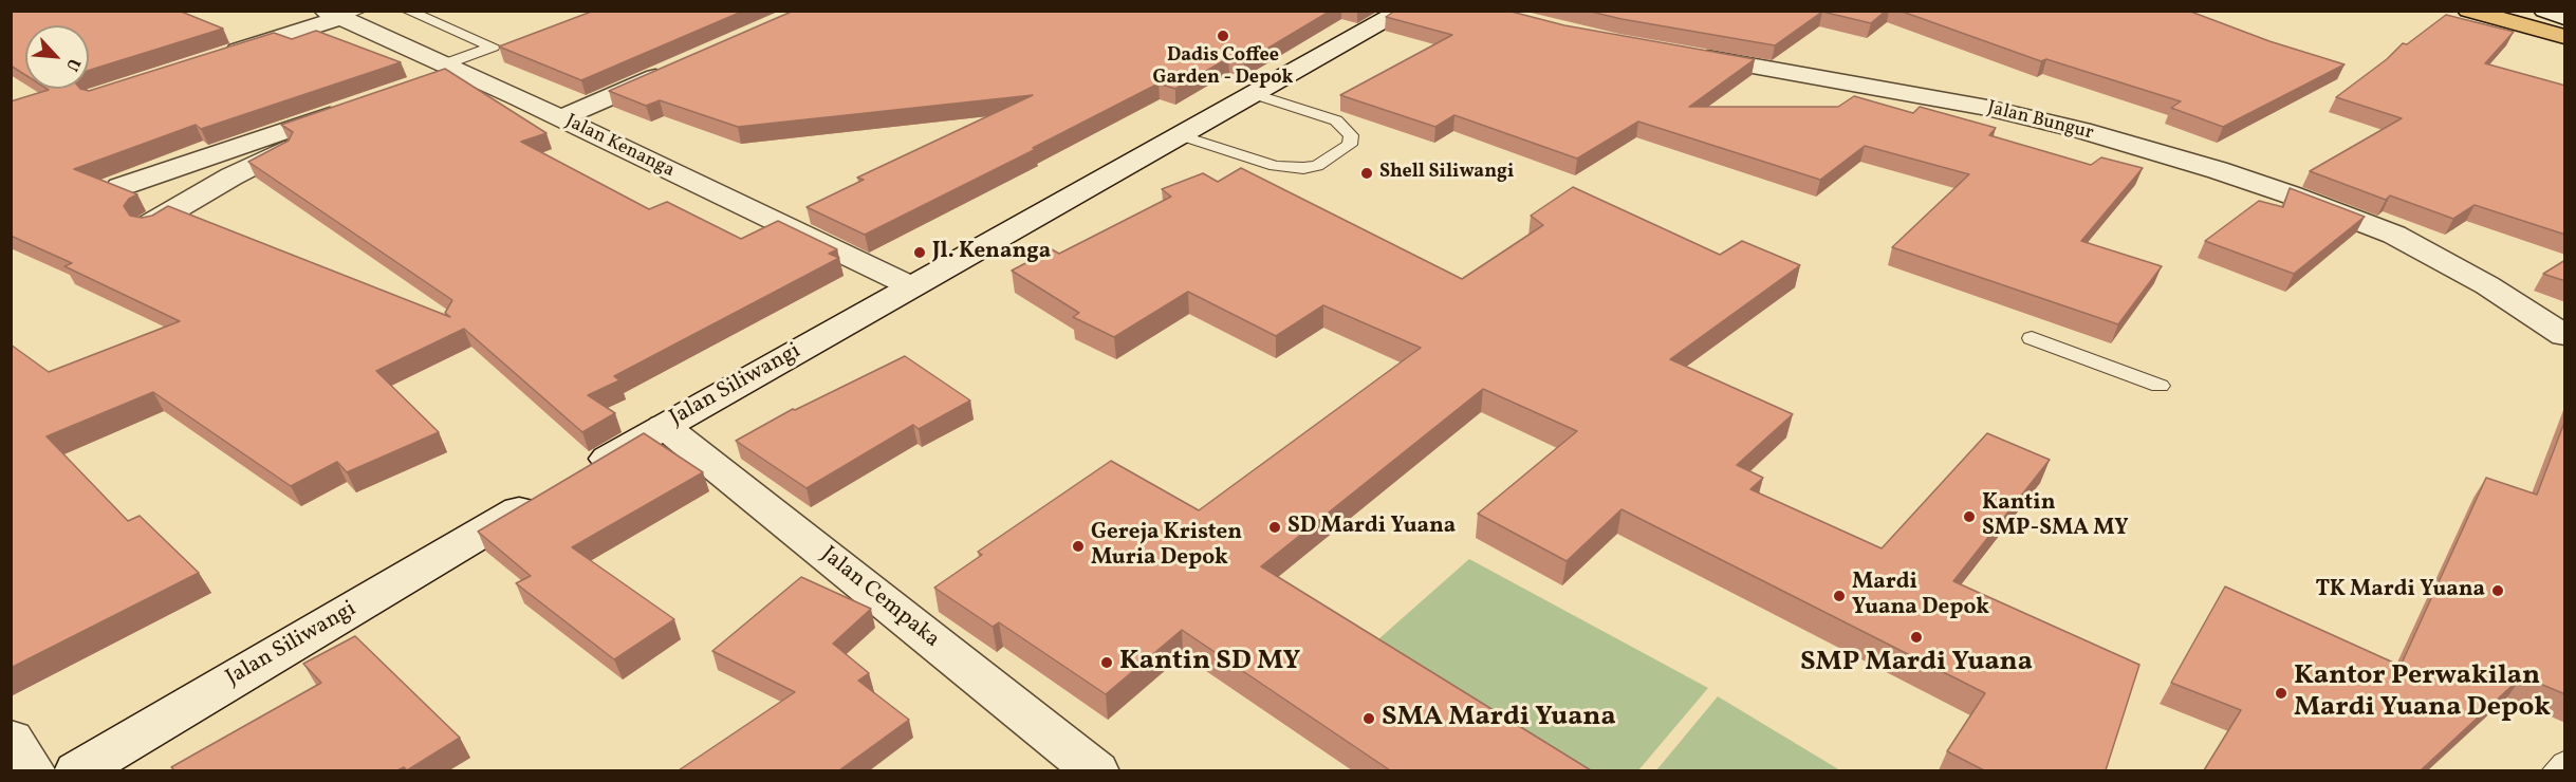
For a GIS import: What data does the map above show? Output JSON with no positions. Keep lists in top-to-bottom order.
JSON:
{
  "streets": {
    "street": [
      "Jalan Bungur",
      "Jalan Kenanga",
      "Jalan Siliwangi",
      "Jalan Cempaka"
    ]
  },
  "crossings": [
    ["Jalan Kenanga", "Jalan Siliwangi"],
    ["Jalan Siliwangi", "Jalan Cempaka"]
  ],
  "places": [
    "Dadis Coffee Garden - Depok",
    "Shell Siliwangi",
    "Jl. Kenanga",
    "Kantin SMP-SMA MY",
    "SD Mardi Yuana",
    "Gereja Kristen Muria Depok",
    "TK Mardi Yuana",
    "Mardi Yuana Depok",
    "SMP Mardi Yuana",
    "Kantin SD MY",
    "Kantor Perwakilan Mardi Yuana Depok",
    "SMA Mardi Yuana"
  ],
  "north": "bottom right"
}
